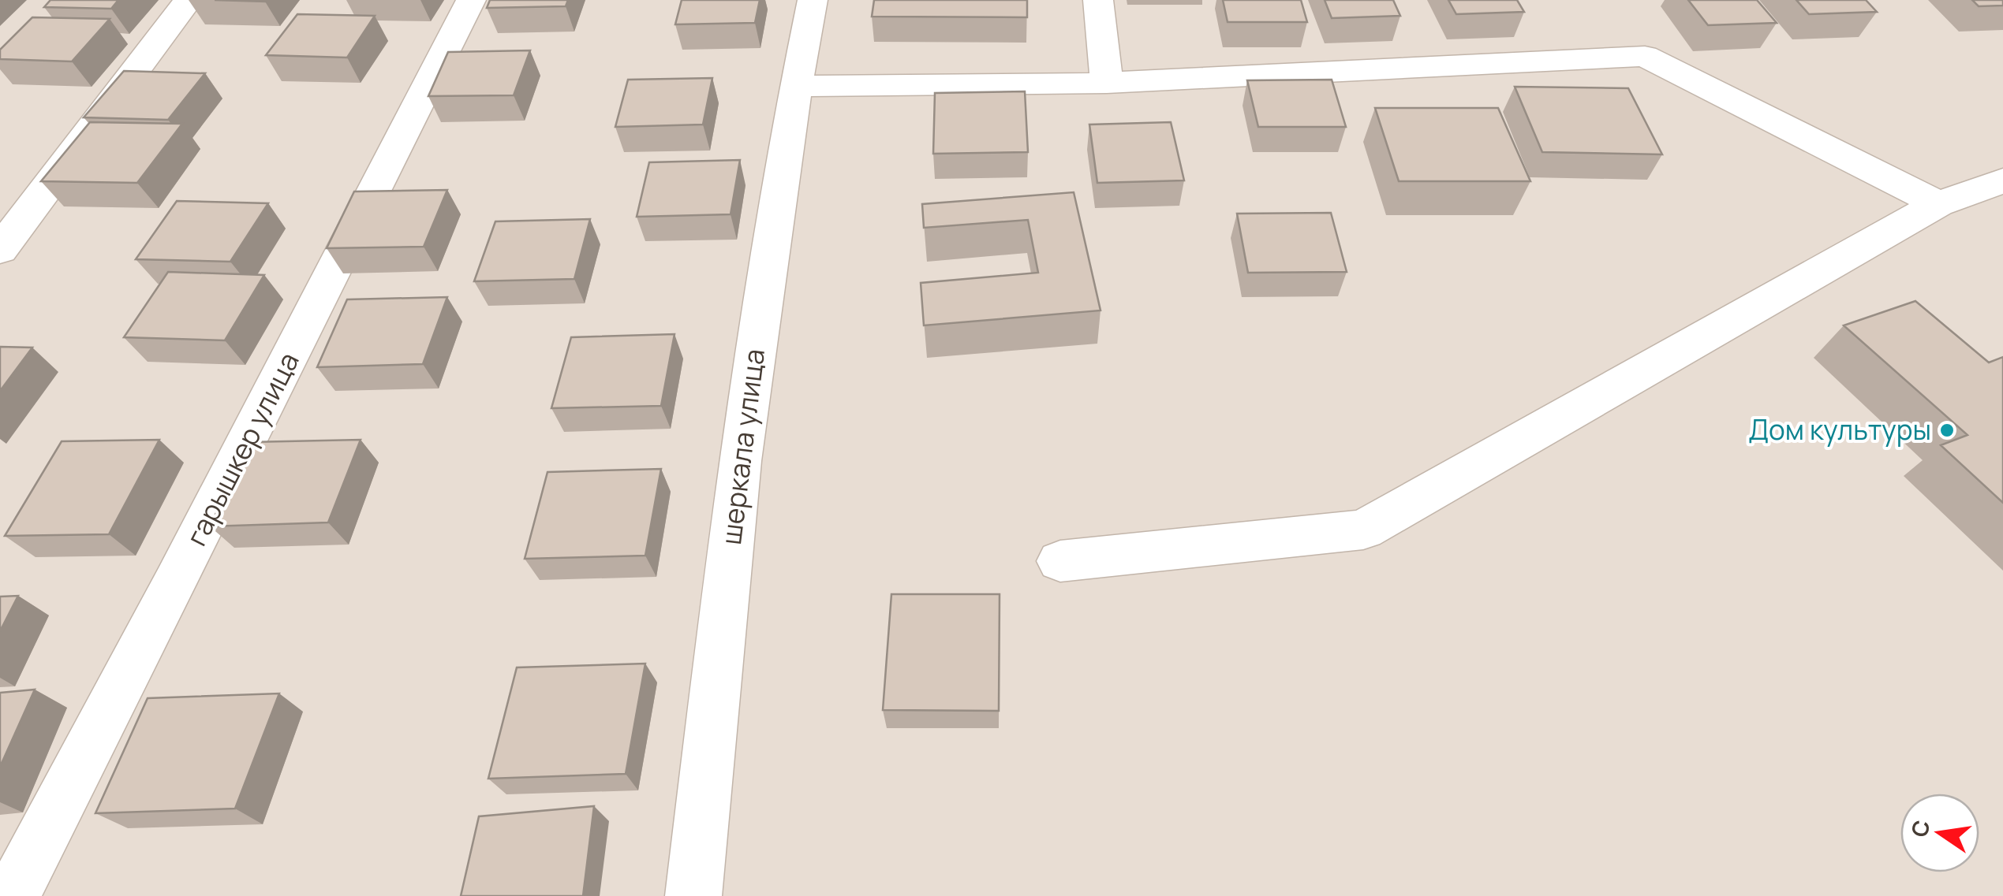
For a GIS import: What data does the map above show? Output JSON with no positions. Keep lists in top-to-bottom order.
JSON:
{
  "streets": {
    "street": ["шеркала улица", "гарышкер улица"]
  },
  "places": ["Дом культуры"],
  "north": "left"
}
